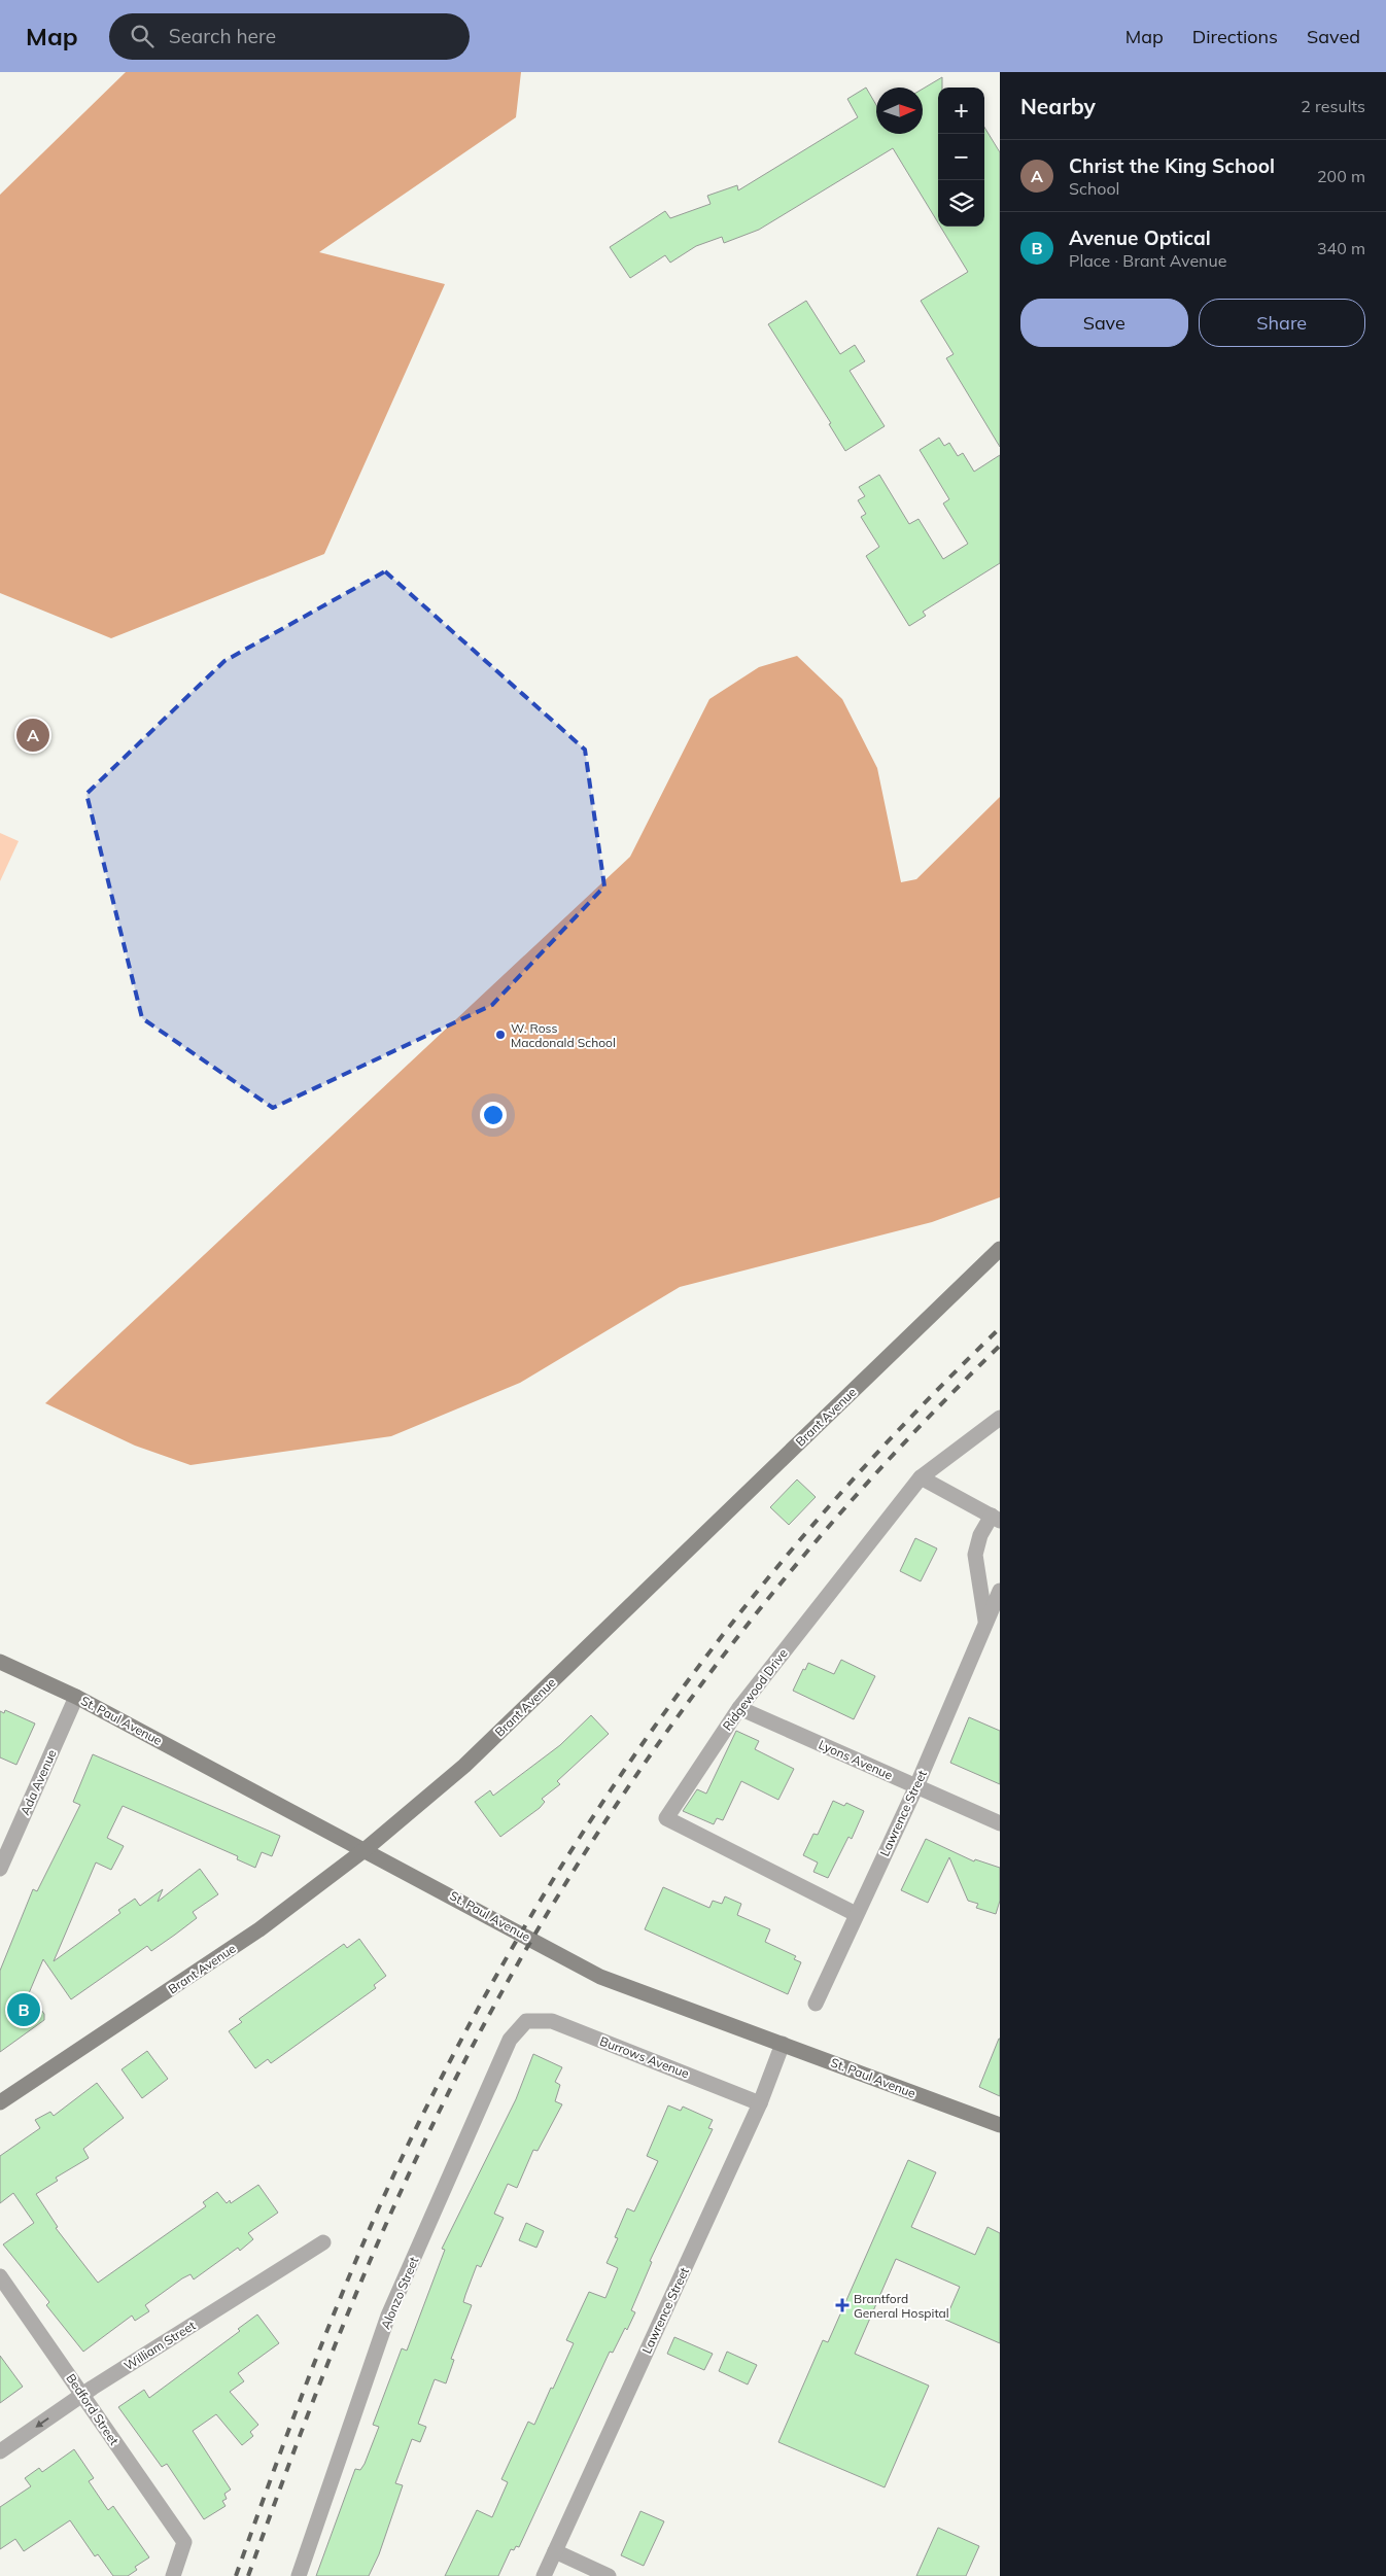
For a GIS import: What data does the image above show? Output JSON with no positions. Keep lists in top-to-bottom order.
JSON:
{
  "streets": {
    "main road": ["Brant Avenue", "St. Paul Avenue"],
    "street": [
      "Ridgewood Drive",
      "Lyons Avenue",
      "Ada Avenue",
      "Lawrence Street",
      "Burrows Avenue",
      "Alonzo Street",
      "William Street",
      "Bedford Street"
    ]
  },
  "crossings": [
    ["Brant Avenue", "St. Paul Avenue"],
    ["Ridgewood Drive", "Lyons Avenue"],
    ["Ridgewood Drive", "Lawrence Street"],
    ["St. Paul Avenue", "Ada Avenue"],
    ["St. Paul Avenue", "Lawrence Street"],
    ["Lyons Avenue", "Lawrence Street"],
    ["Lawrence Street", "Burrows Avenue"],
    ["Burrows Avenue", "Alonzo Street"],
    ["William Street", "Bedford Street"]
  ],
  "places": {
    "other": ["W. Ross Macdonald School"],
    "health": ["Brantford General Hospital"]
  },
  "north": "right",
  "page": {
    "header": "Map",
    "search": "Search here",
    "nav": ["Map", "Directions", "Saved"],
    "heading": ["Nearby", "2 results"],
    "map_buttons": ["+", "−"],
    "list": [
      {
        "mark": "A",
        "name": "Christ the King School",
        "note": "School",
        "value": "200 m"
      },
      {
        "mark": "B",
        "name": "Avenue Optical",
        "note": "Place · Brant Avenue",
        "value": "340 m"
      }
    ],
    "buttons": ["Save", "Share"],
    "pins": ["A", "B"]
  }
}
